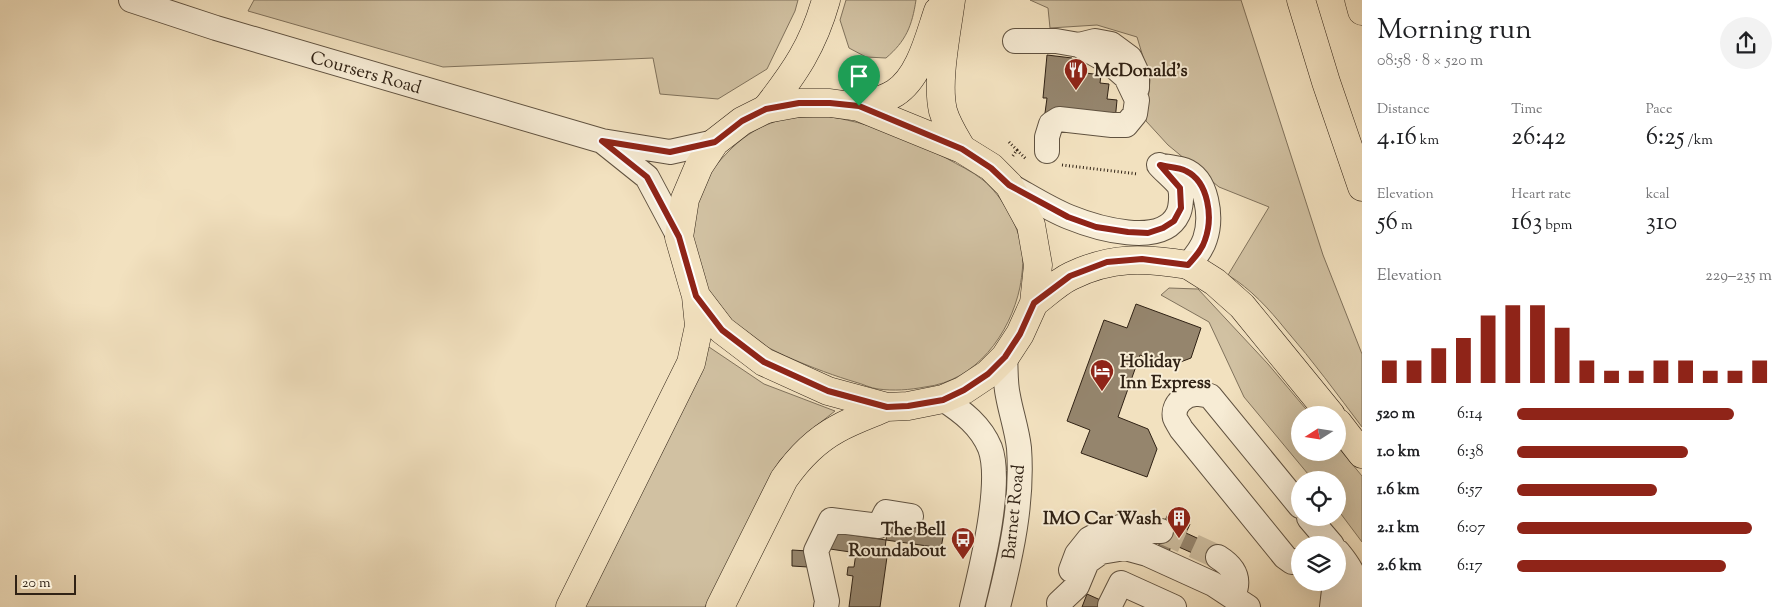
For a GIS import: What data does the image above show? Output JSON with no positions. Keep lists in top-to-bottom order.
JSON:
{
  "streets": {
    "street": ["Coursers Road", "Barnet Road"]
  },
  "places": {
    "restaurant": ["McDonald's"],
    "hotel": ["Holiday Inn Express"],
    "building": ["IMO Car Wash"],
    "bus stop": ["The Bell Roundabout"]
  },
  "scale_bar": "20 m",
  "north": "left",
  "page": {
    "heading": ["Morning run", "08:58 · 8 × 520 m"],
    "stats": [
      ["Distance", "4.16 km"],
      ["Time", "26:42"],
      ["Pace", "6:25 /km"],
      ["Elevation", "56 m"],
      ["Heart rate", "163 bpm"],
      ["kcal", "310"]
    ],
    "chart": ["Elevation", "229–235 m"],
    "list": [
      {
        "name": "520 m",
        "note": "6:14"
      },
      {
        "name": "1.0 km",
        "note": "6:38"
      },
      {
        "name": "1.6 km",
        "note": "6:57"
      },
      {
        "name": "2.1 km",
        "note": "6:07"
      },
      {
        "name": "2.6 km",
        "note": "6:17"
      }
    ],
    "scale": "20 m"
  }
}
